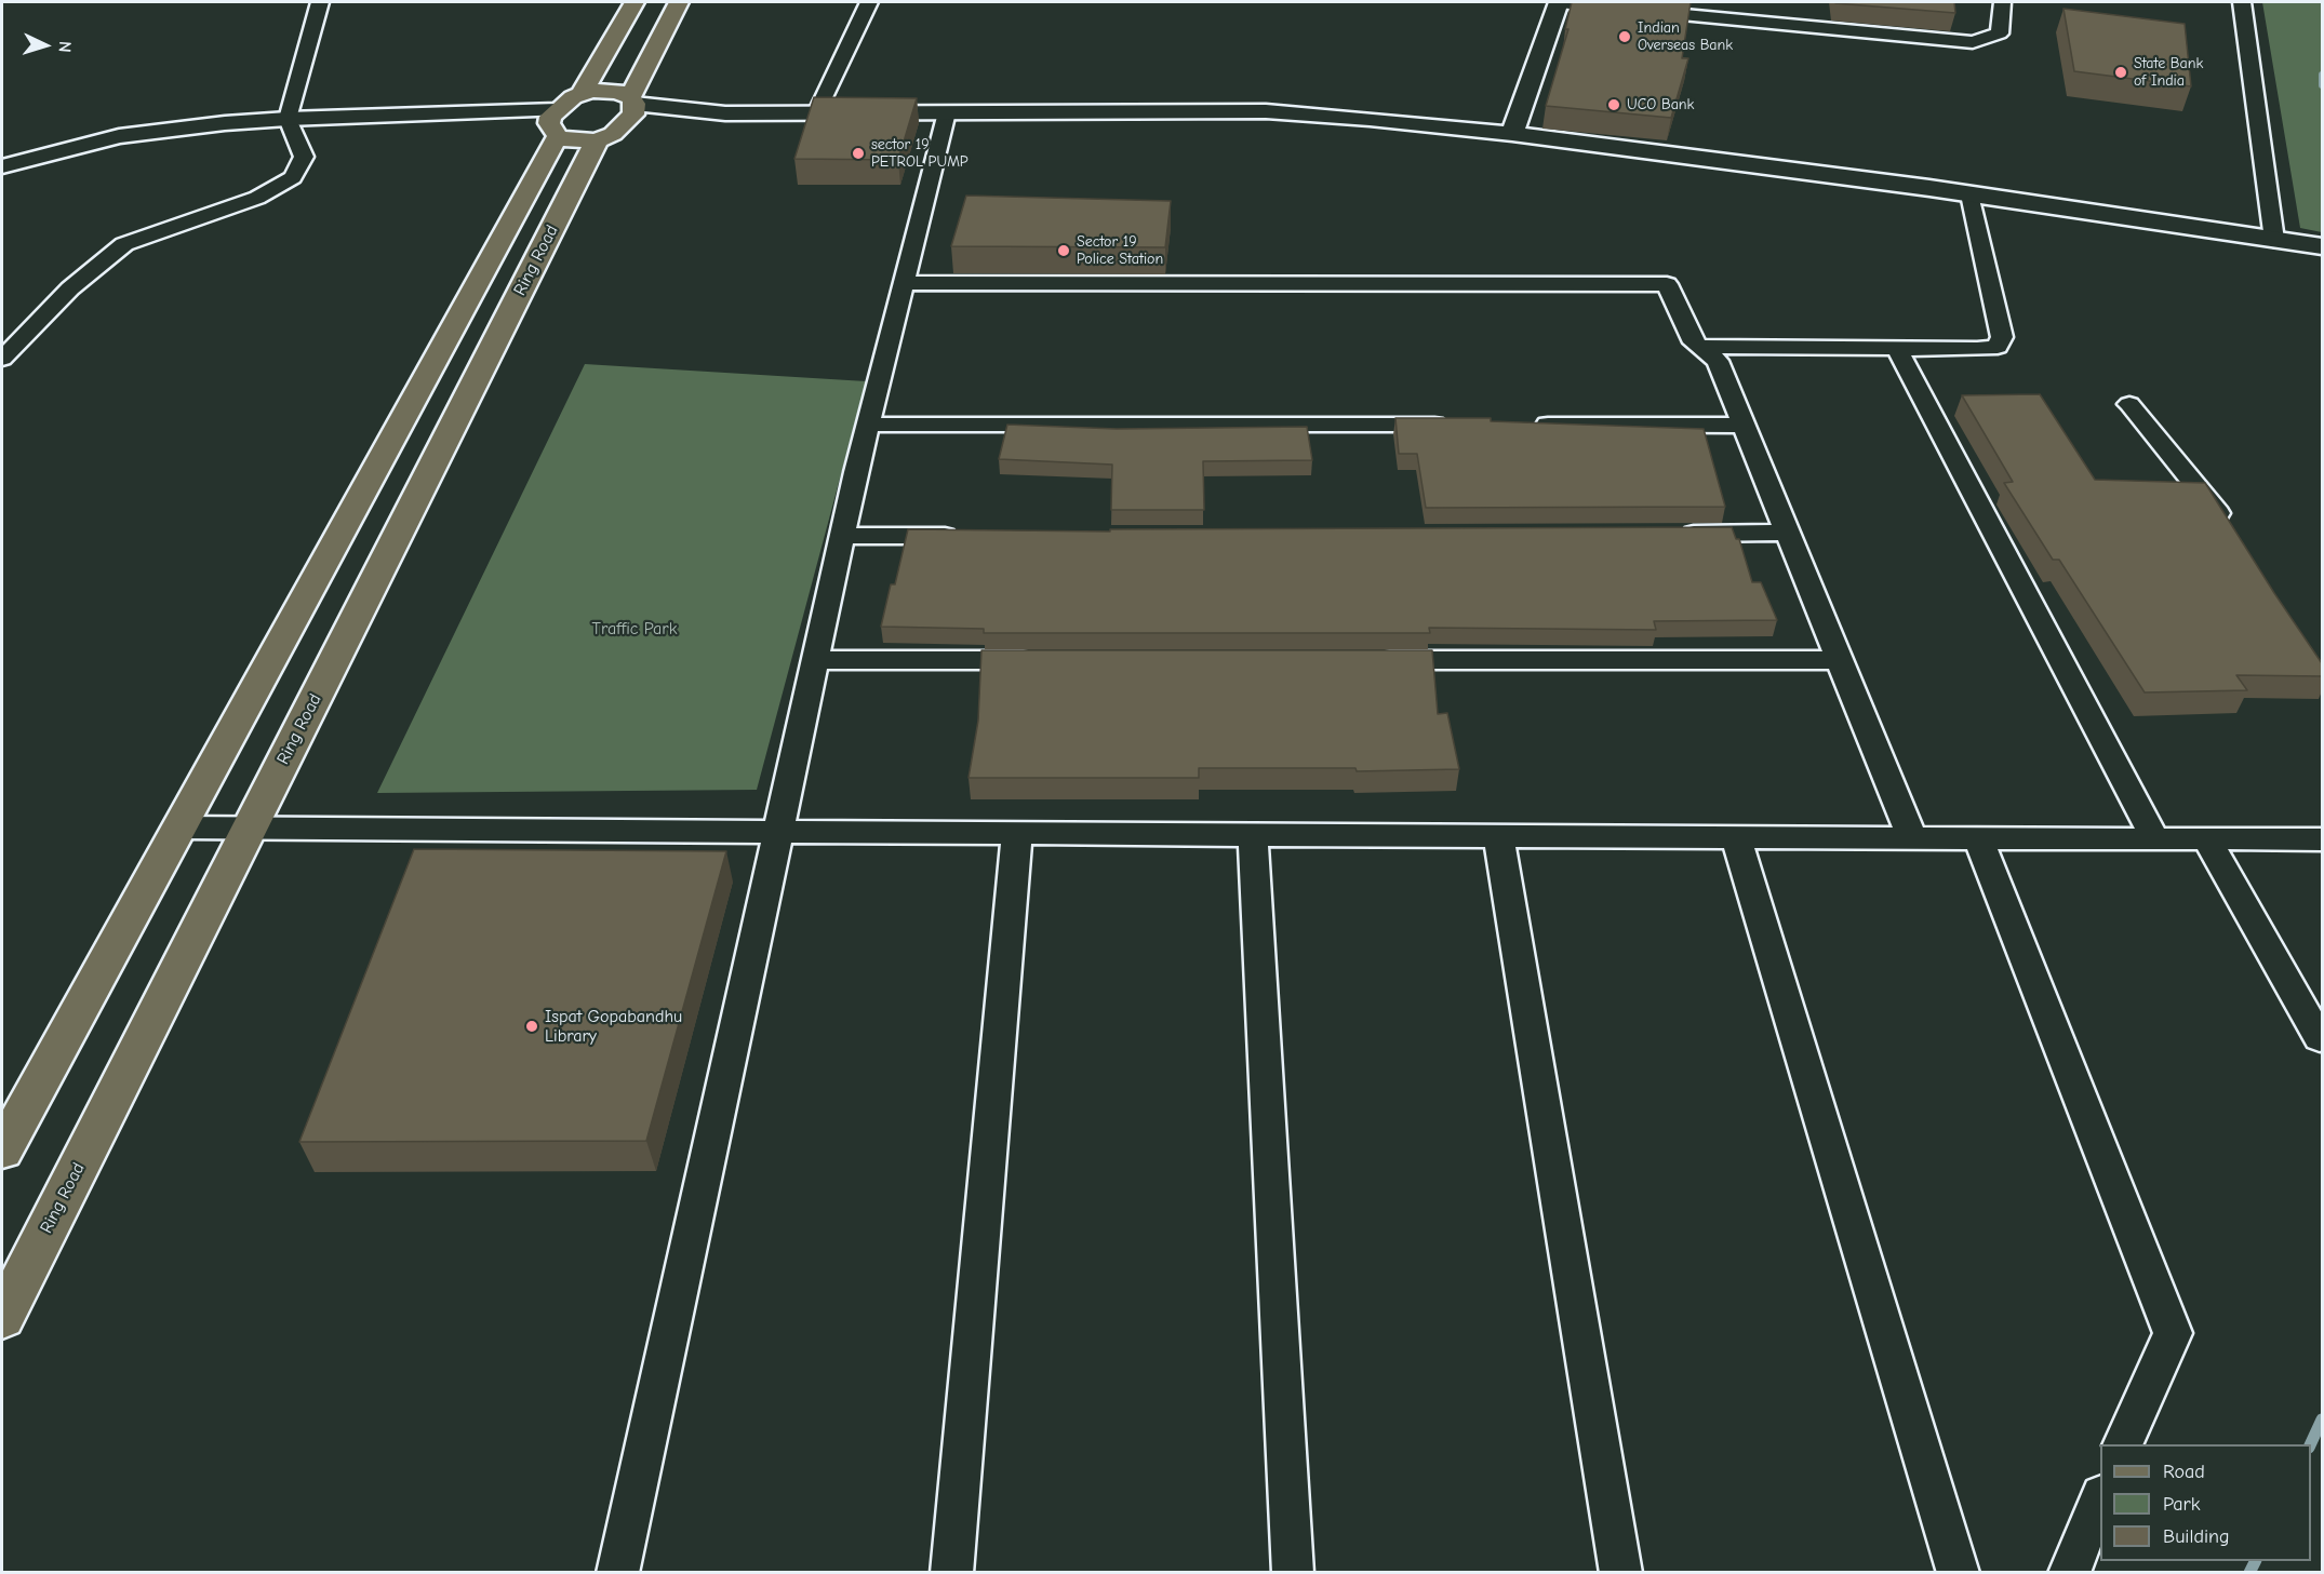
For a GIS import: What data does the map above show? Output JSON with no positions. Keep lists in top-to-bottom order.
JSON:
{
  "streets": {
    "main road": ["Ring Road"]
  },
  "parks": ["Traffic Park"],
  "places": [
    "Indian Overseas Bank",
    "State Bank of India",
    "UCO Bank",
    "sector 19 PETROL PUMP",
    "Sector 19 Police Station",
    "Ispat Gopabandhu Library"
  ],
  "legend": ["Road", "Park", "Building"],
  "north": "right"
}
